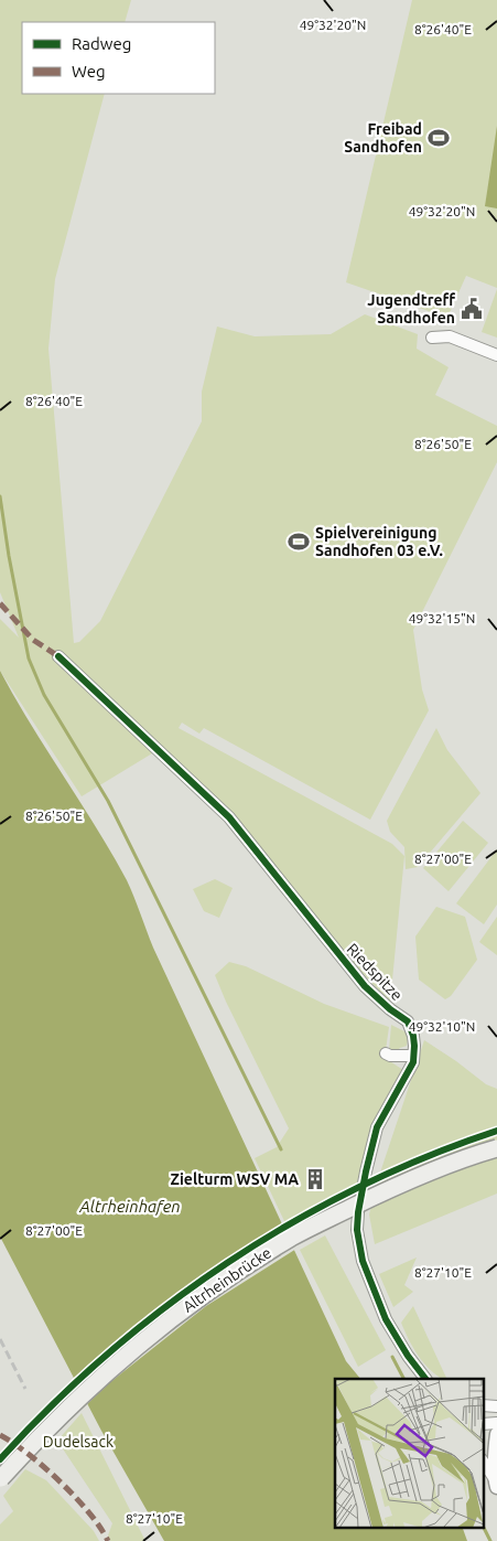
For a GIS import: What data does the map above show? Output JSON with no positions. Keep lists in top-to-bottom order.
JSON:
{
  "streets": {
    "main road": ["Altrheinbrücke"],
    "street": ["Riedspitze"]
  },
  "water": ["Altrheinhafen"],
  "parks": ["Dudelsack"],
  "places": {
    "sports": ["Freibad Sandhofen", "Spielvereinigung Sandhofen 03 e.V."],
    "public building": ["Jugendtreff Sandhofen"],
    "building": ["Zielturm WSV MA"]
  },
  "legend": ["Radweg", "Weg"],
  "coordinates": [
    "49°32'20\"N",
    "8°26'40\"E",
    "8°26'50\"E",
    "49°32'15\"N",
    "8°27'00\"E",
    "49°32'10\"N",
    "8°27'10\"E"
  ]
}
